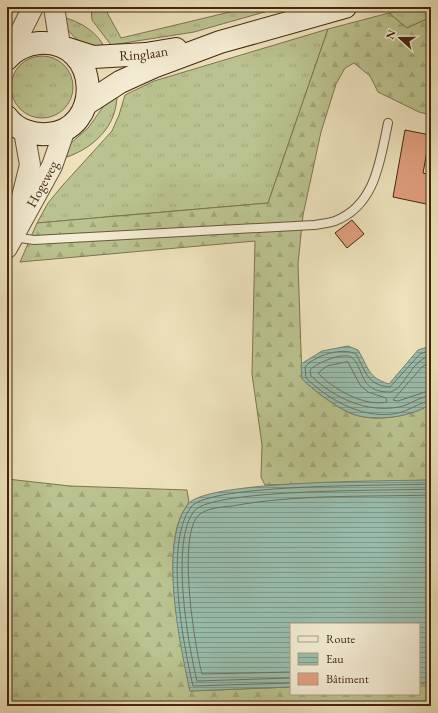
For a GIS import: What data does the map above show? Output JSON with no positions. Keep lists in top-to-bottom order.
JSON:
{
  "streets": {
    "main road": ["Ringlaan"],
    "street": ["Hogeweg"]
  },
  "crossings": [
    ["Ringlaan", "Hogeweg"]
  ],
  "legend": ["Route", "Eau", "Bâtiment"],
  "north": "left"
}
